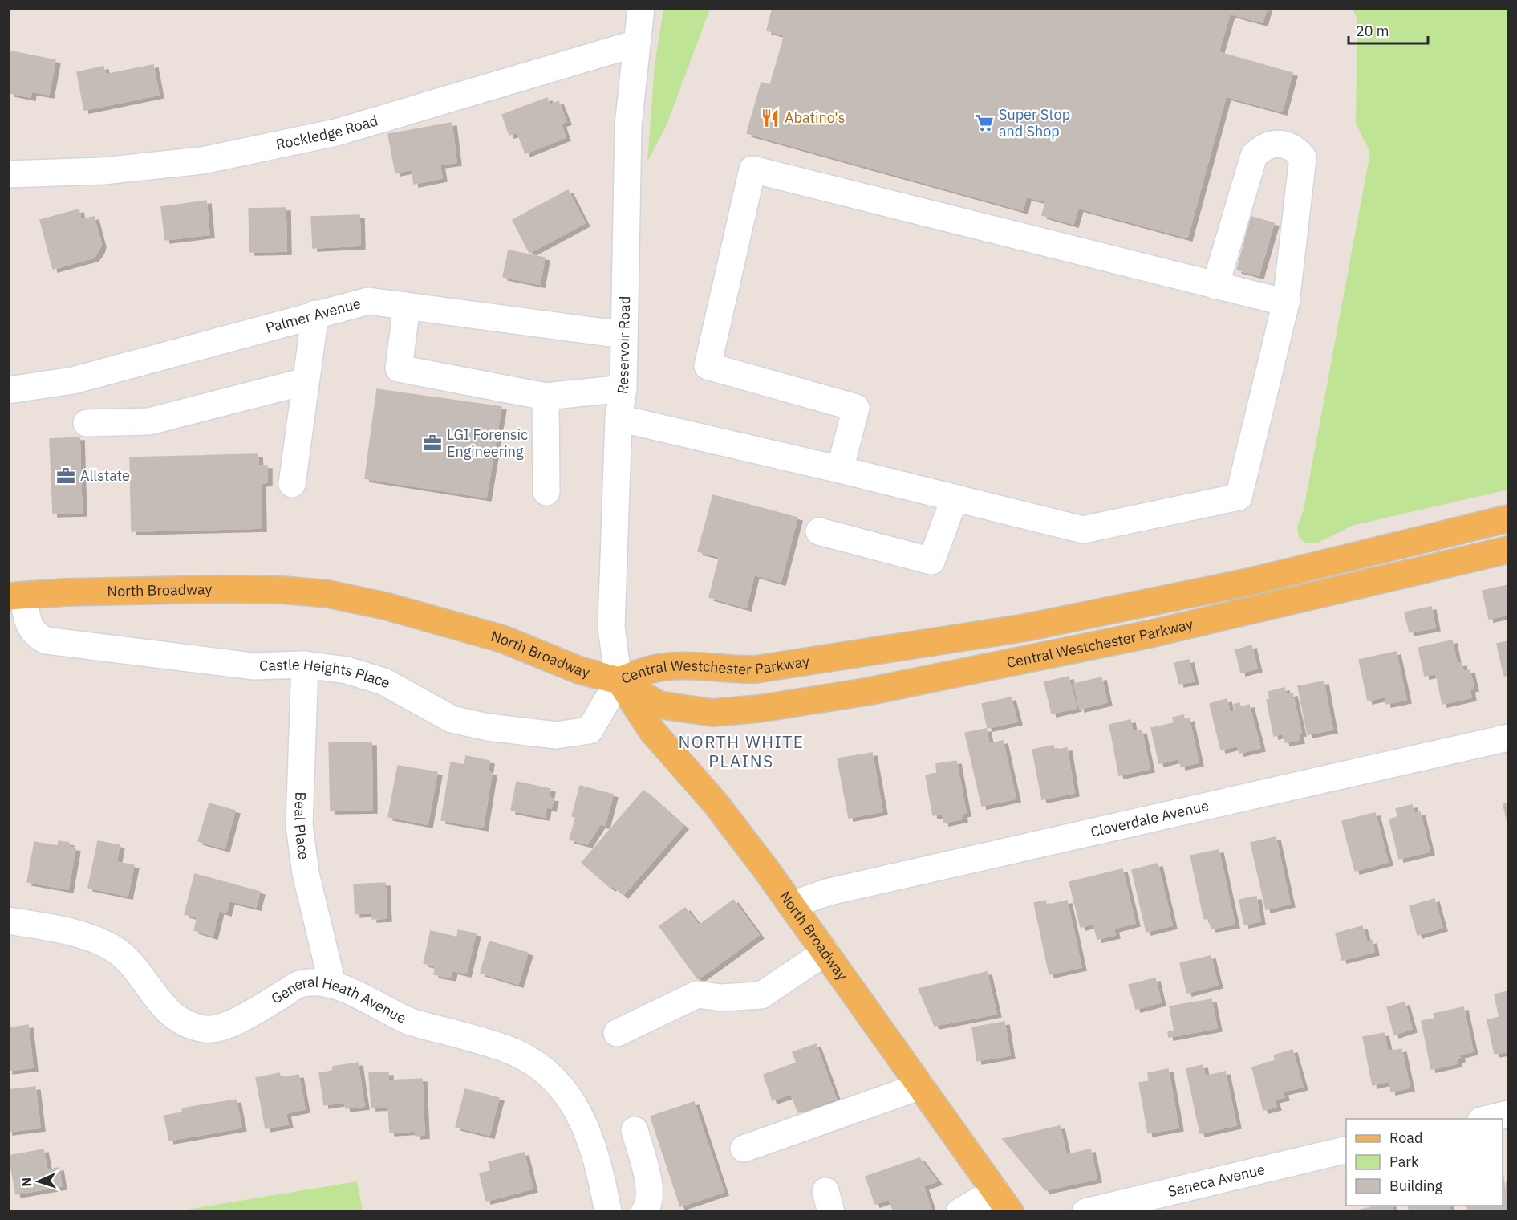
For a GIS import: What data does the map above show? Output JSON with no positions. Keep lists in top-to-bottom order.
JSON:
{
  "streets": {
    "main road": ["North Broadway", "Central Westchester Parkway"],
    "street": [
      "Rockledge Road",
      "Palmer Avenue",
      "Reservoir Road",
      "Castle Heights Place",
      "Cloverdale Avenue",
      "Beal Place",
      "General Heath Avenue",
      "Seneca Avenue"
    ]
  },
  "crossings": [
    ["Rockledge Road", "Reservoir Road"],
    ["Palmer Avenue", "Reservoir Road"],
    ["Reservoir Road", "North Broadway"],
    ["Reservoir Road", "Central Westchester Parkway"],
    ["Reservoir Road", "Castle Heights Place"],
    ["North Broadway", "Central Westchester Parkway"],
    ["North Broadway", "Castle Heights Place"],
    ["North Broadway", "Cloverdale Avenue"],
    ["Central Westchester Parkway", "Castle Heights Place"],
    ["Castle Heights Place", "Beal Place"],
    ["Beal Place", "General Heath Avenue"]
  ],
  "districts": ["NORTH WHITE PLAINS"],
  "places": {
    "restaurant": ["Abatino's"],
    "supermarket": ["Super Stop and Shop"],
    "office": ["LGI Forensic Engineering", "Allstate"]
  },
  "legend": ["Road", "Park", "Building"],
  "scale_bar": "20 m",
  "north": "left"
}
